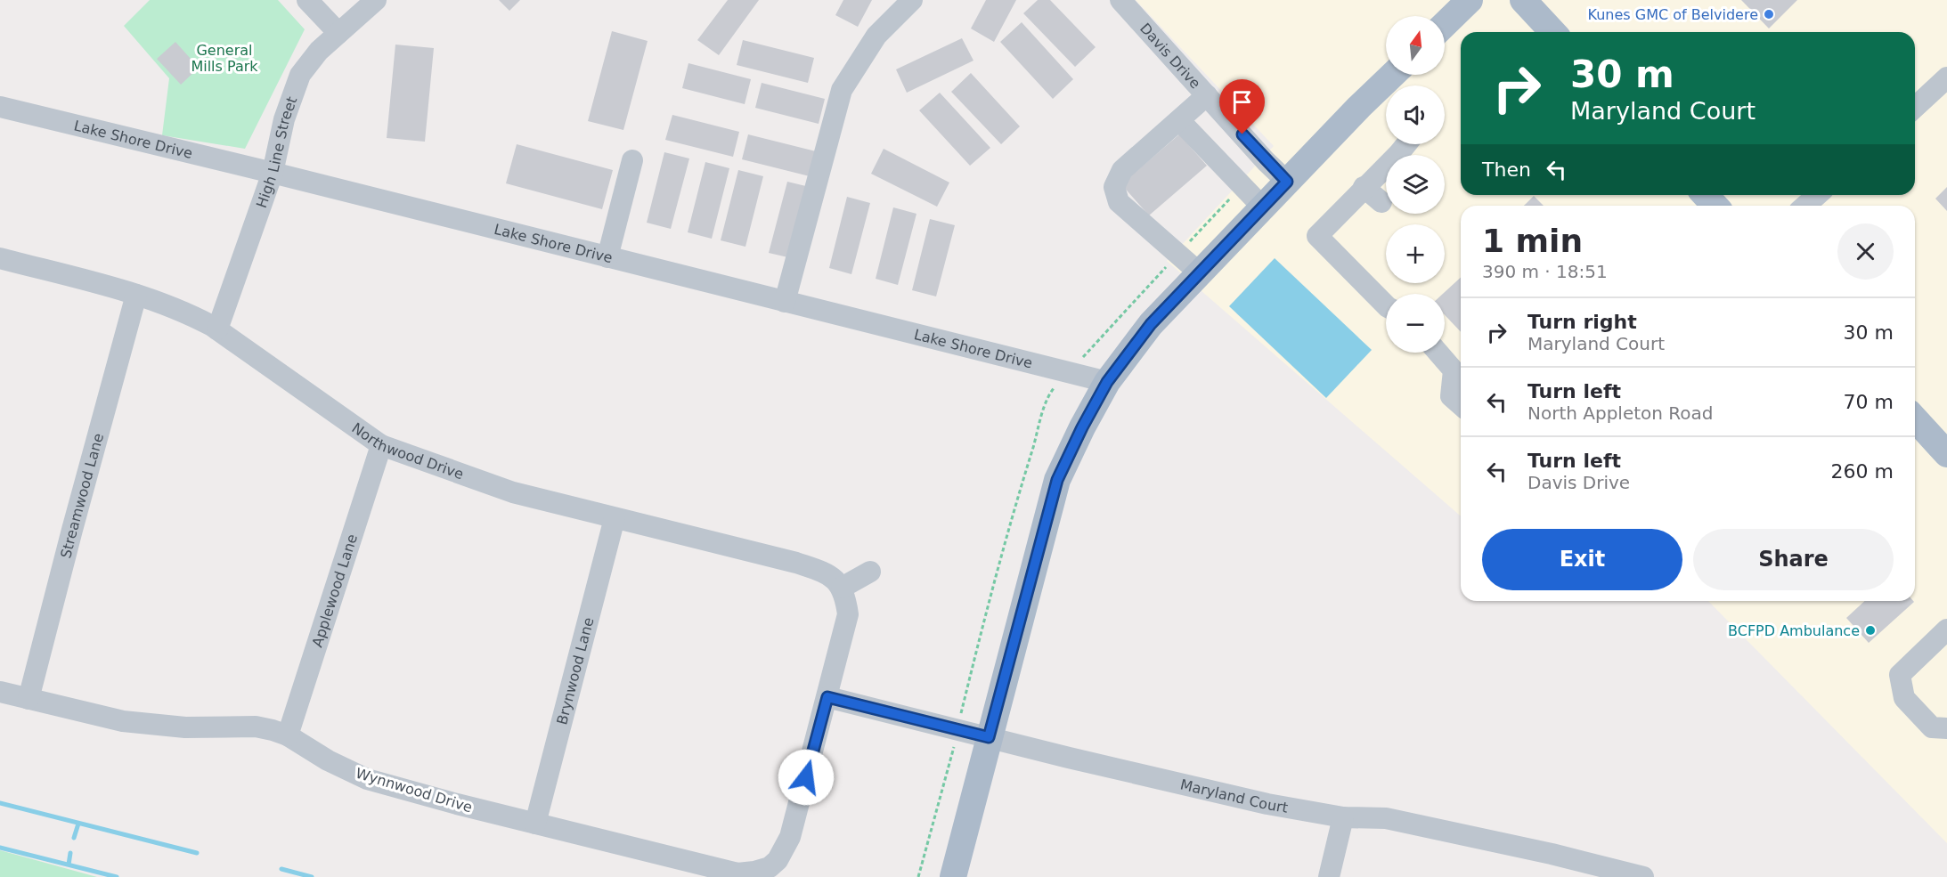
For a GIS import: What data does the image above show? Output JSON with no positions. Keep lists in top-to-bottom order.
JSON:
{
  "streets": {
    "street": [
      "Davis Drive",
      "Lake Shore Drive",
      "High Line Street",
      "Northwood Drive",
      "Streamwood Lane",
      "Applewood Lane",
      "Brynwood Lane",
      "Wynnwood Drive",
      "Maryland Court"
    ]
  },
  "crossings": [
    ["Lake Shore Drive", "High Line Street"],
    ["High Line Street", "Northwood Drive"],
    ["Northwood Drive", "Streamwood Lane"],
    ["Northwood Drive", "Applewood Lane"],
    ["Northwood Drive", "Brynwood Lane"],
    ["Streamwood Lane", "Wynnwood Drive"],
    ["Applewood Lane", "Wynnwood Drive"],
    ["Brynwood Lane", "Wynnwood Drive"]
  ],
  "parks": ["General Mills Park"],
  "places": ["Kunes GMC of Belvidere", "BCFPD Ambulance"],
  "north": "top",
  "page": {
    "map_buttons": ["+", "−"],
    "turn": ["30 m", "Maryland Court"],
    "then": "Then",
    "heading": ["1 min", "390 m · 18:51"],
    "list": [
      {
        "name": "Turn right",
        "note": "Maryland Court",
        "value": "30 m"
      },
      {
        "name": "Turn left",
        "note": "North Appleton Road",
        "value": "70 m"
      },
      {
        "name": "Turn left",
        "note": "Davis Drive",
        "value": "260 m"
      }
    ],
    "buttons": ["Exit", "Share"]
  }
}
